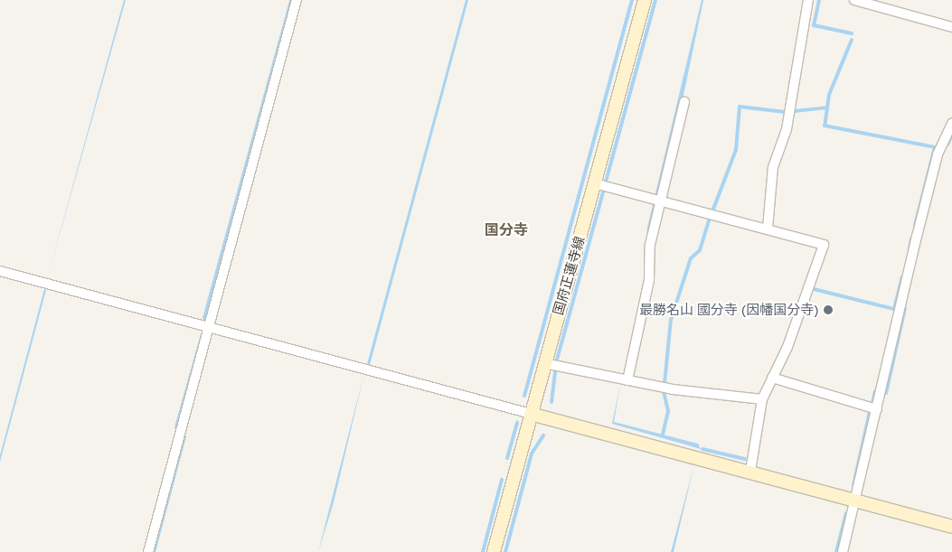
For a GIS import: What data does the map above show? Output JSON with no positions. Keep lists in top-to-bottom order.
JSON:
{
  "streets": {
    "main road": ["国府正蓮寺線"]
  },
  "districts": ["国分寺"],
  "places": ["最勝名山 國分寺 (因幡国分寺)"]
}
